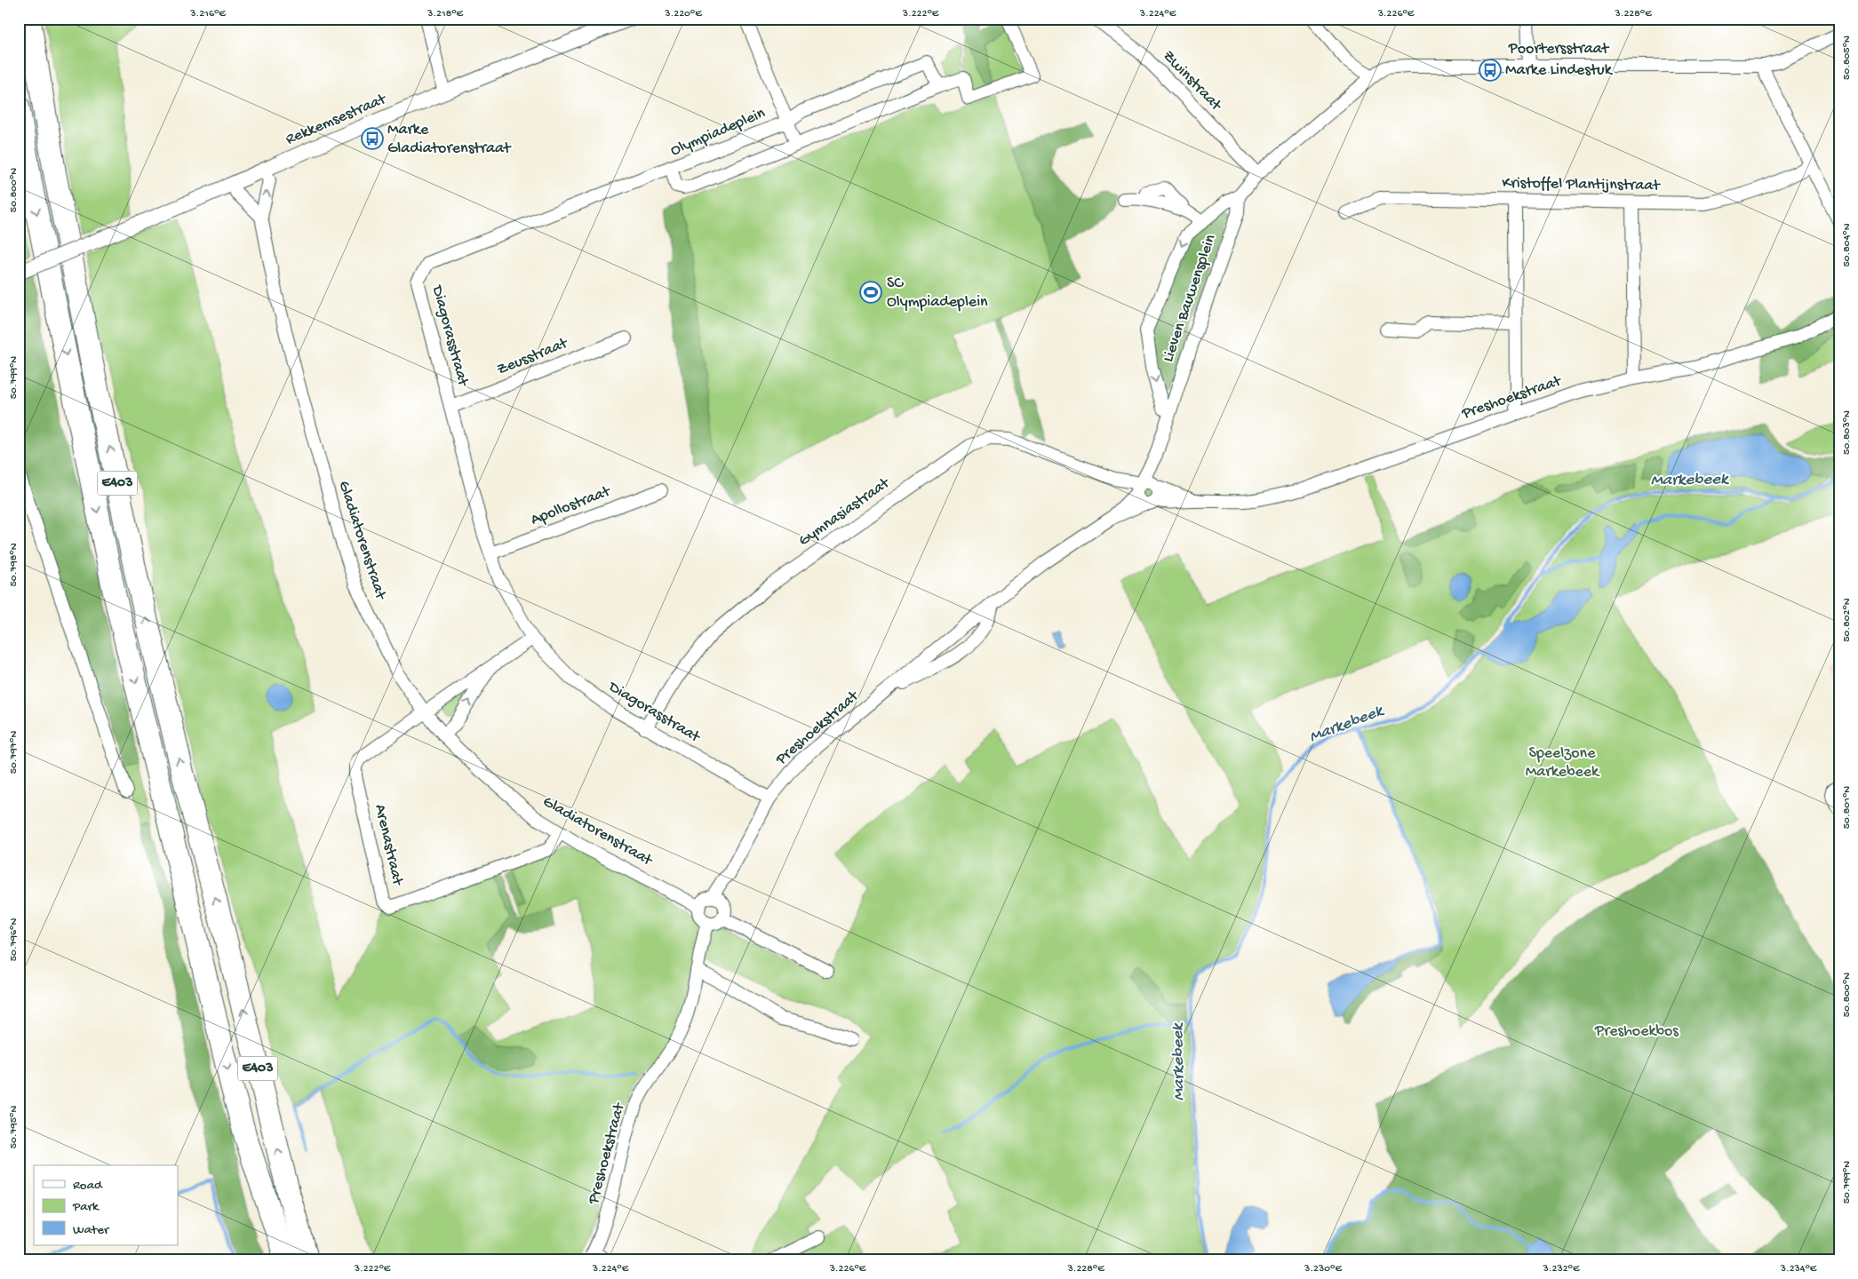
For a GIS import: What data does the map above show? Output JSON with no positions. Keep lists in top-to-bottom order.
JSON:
{
  "streets": {
    "highway": ["E403"],
    "street": [
      "Poortersstraat",
      "Zwinstraat",
      "Rekkemsestraat",
      "Olympiadeplein",
      "Kristoffel Plantijnstraat",
      "Lieven Bauwensplein",
      "Diagorasstraat",
      "Zeusstraat",
      "Preshoekstraat",
      "Apollostraat",
      "Gymnasiastraat",
      "Gladiatorenstraat",
      "Arenastraat"
    ]
  },
  "crossings": [
    ["Poortersstraat", "Zwinstraat"],
    ["Poortersstraat", "Lieven Bauwensplein"],
    ["Zwinstraat", "Lieven Bauwensplein"],
    ["Rekkemsestraat", "Gladiatorenstraat"],
    ["Olympiadeplein", "Diagorasstraat"],
    ["Lieven Bauwensplein", "Preshoekstraat"],
    ["Lieven Bauwensplein", "Gymnasiastraat"],
    ["Diagorasstraat", "Zeusstraat"],
    ["Diagorasstraat", "Preshoekstraat"],
    ["Diagorasstraat", "Apollostraat"],
    ["Diagorasstraat", "Gymnasiastraat"],
    ["Preshoekstraat", "Gymnasiastraat"],
    ["Preshoekstraat", "Gladiatorenstraat"],
    ["Gladiatorenstraat", "Arenastraat"]
  ],
  "water": ["Markebeek"],
  "parks": ["Speelzone Markebeek", "Preshoekbos"],
  "places": {
    "bus stop": ["Marke Lindestuk", "Marke Gladiatorenstraat"],
    "sports": ["SC Olympiadeplein"]
  },
  "legend": ["Road", "Park", "Water"],
  "coordinates": [
    "3.216°E",
    "3.218°E",
    "3.220°E",
    "3.222°E",
    "3.224°E",
    "3.226°E",
    "3.228°E",
    "50.805°N",
    "50.800°N",
    "50.804°N",
    "50.799°N",
    "50.803°N",
    "50.798°N",
    "50.802°N",
    "50.797°N",
    "50.801°N",
    "50.796°N",
    "50.795°N",
    "3.230°E",
    "3.232°E",
    "3.234°E"
  ]
}
